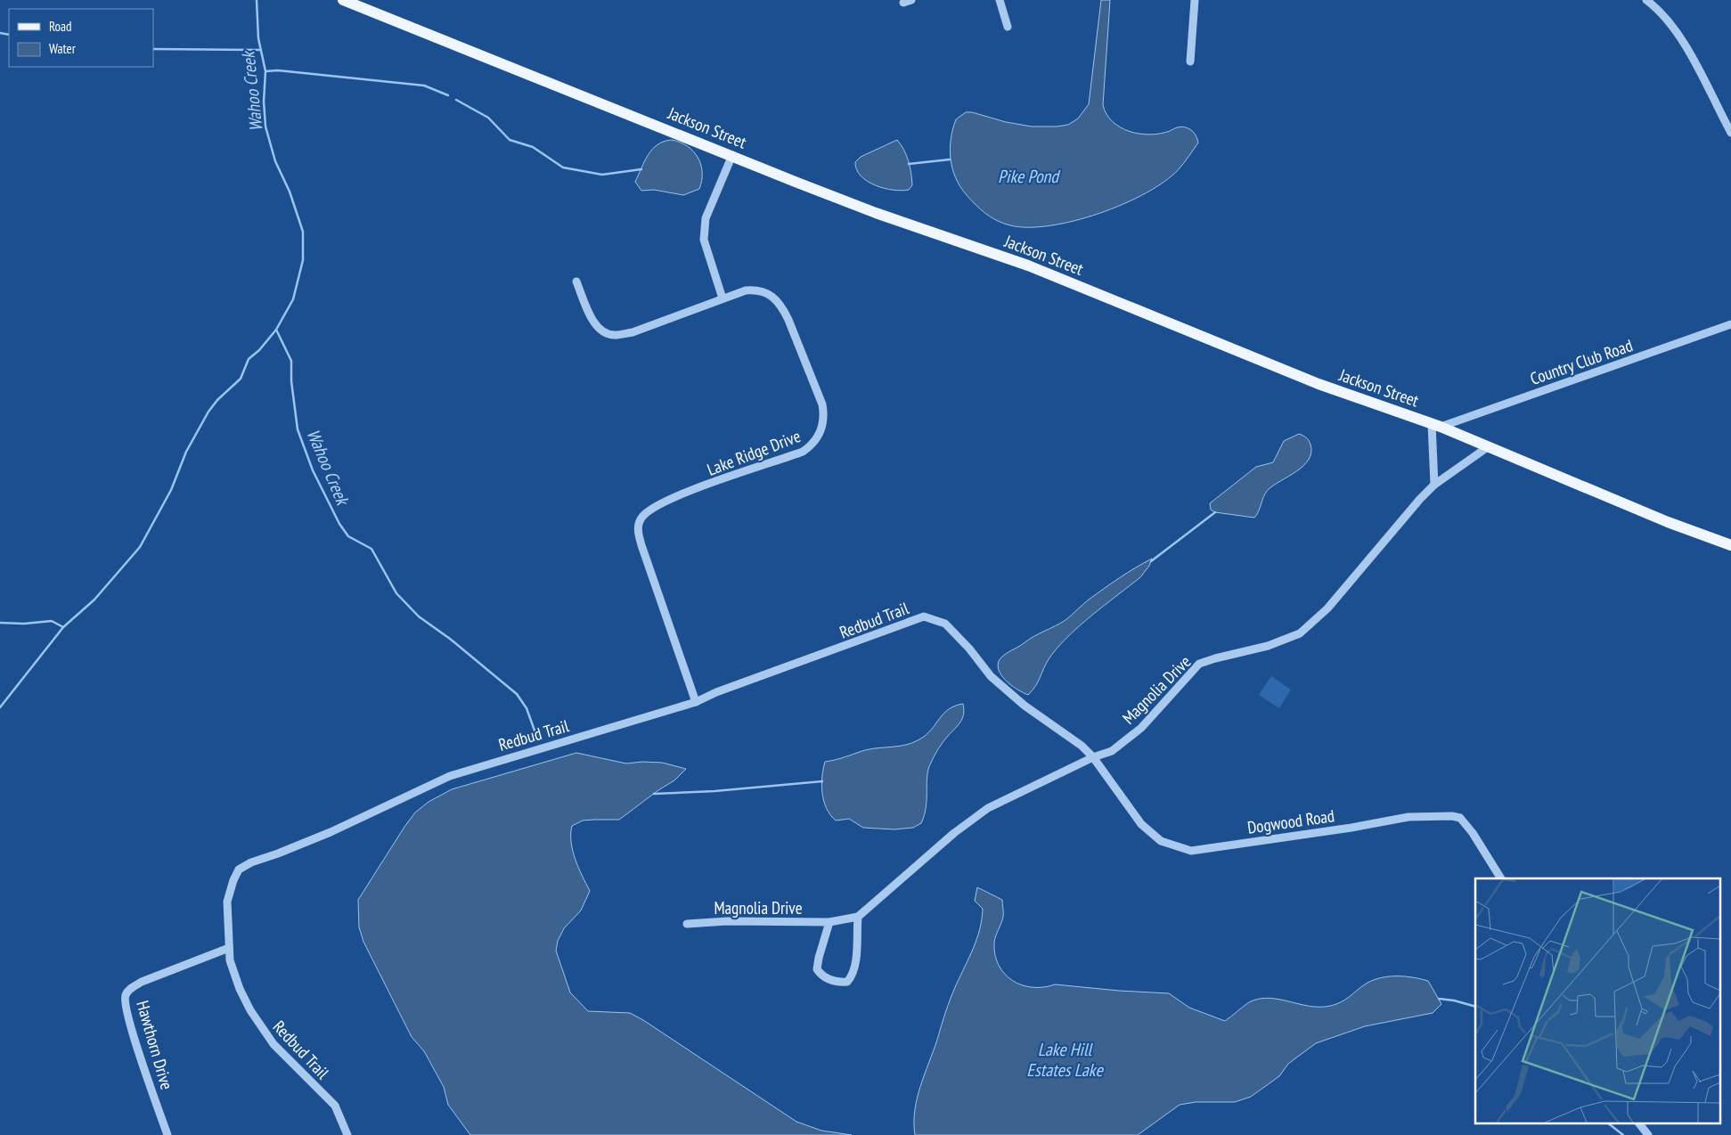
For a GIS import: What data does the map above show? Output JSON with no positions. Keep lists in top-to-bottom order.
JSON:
{
  "streets": {
    "main road": ["Jackson Street"],
    "street": [
      "Country Club Road",
      "Lake Ridge Drive",
      "Redbud Trail",
      "Magnolia Drive",
      "Dogwood Road",
      "Hawthorn Drive"
    ]
  },
  "crossings": [
    ["Jackson Street", "Country Club Road"],
    ["Jackson Street", "Magnolia Drive"],
    ["Lake Ridge Drive", "Redbud Trail"],
    ["Redbud Trail", "Magnolia Drive"],
    ["Redbud Trail", "Dogwood Road"],
    ["Redbud Trail", "Hawthorn Drive"],
    ["Magnolia Drive", "Dogwood Road"]
  ],
  "water": ["Wahoo Creek", "Pike Pond", "Lake Hill Estates Lake"],
  "legend": ["Road", "Water"]
}
